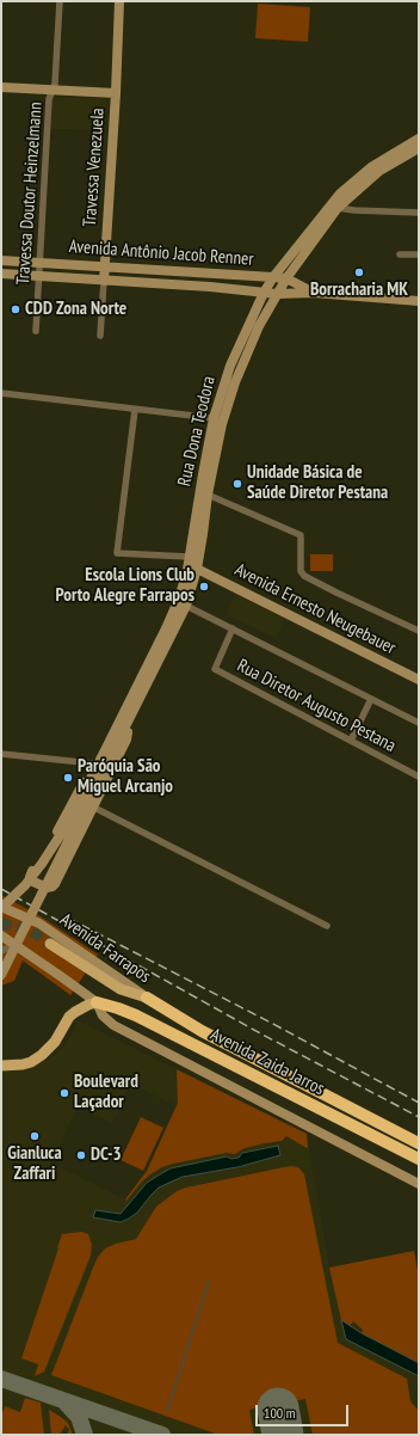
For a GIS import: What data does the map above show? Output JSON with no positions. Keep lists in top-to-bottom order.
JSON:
{
  "streets": {
    "highway": ["Avenida Zaida Jarros"],
    "main road": [
      "Travessa Venezuela",
      "Avenida Antônio Jacob Renner",
      "Rua Dona Teodora",
      "Avenida Ernesto Neugebauer",
      "Avenida Farrapos"
    ],
    "street": ["Travessa Doutor Heinzelmann", "Rua Diretor Augusto Pestana"]
  },
  "crossings": [
    ["Travessa Venezuela", "Avenida Antônio Jacob Renner"],
    ["Travessa Doutor Heinzelmann", "Avenida Antônio Jacob Renner"],
    ["Avenida Antônio Jacob Renner", "Rua Dona Teodora"],
    ["Rua Dona Teodora", "Avenida Ernesto Neugebauer"],
    ["Avenida Farrapos", "Avenida Zaida Jarros"]
  ],
  "places": [
    "Borracharia MK",
    "CDD Zona Norte",
    "Unidade Básica de Saúde Diretor Pestana",
    "Escola Lions Club Porto Alegre Farrapos",
    "Paróquia São Miguel Arcanjo",
    "Boulevard Laçador",
    "Gianluca Zaffari",
    "DC-3"
  ],
  "scale_bar": "100 m"
}
